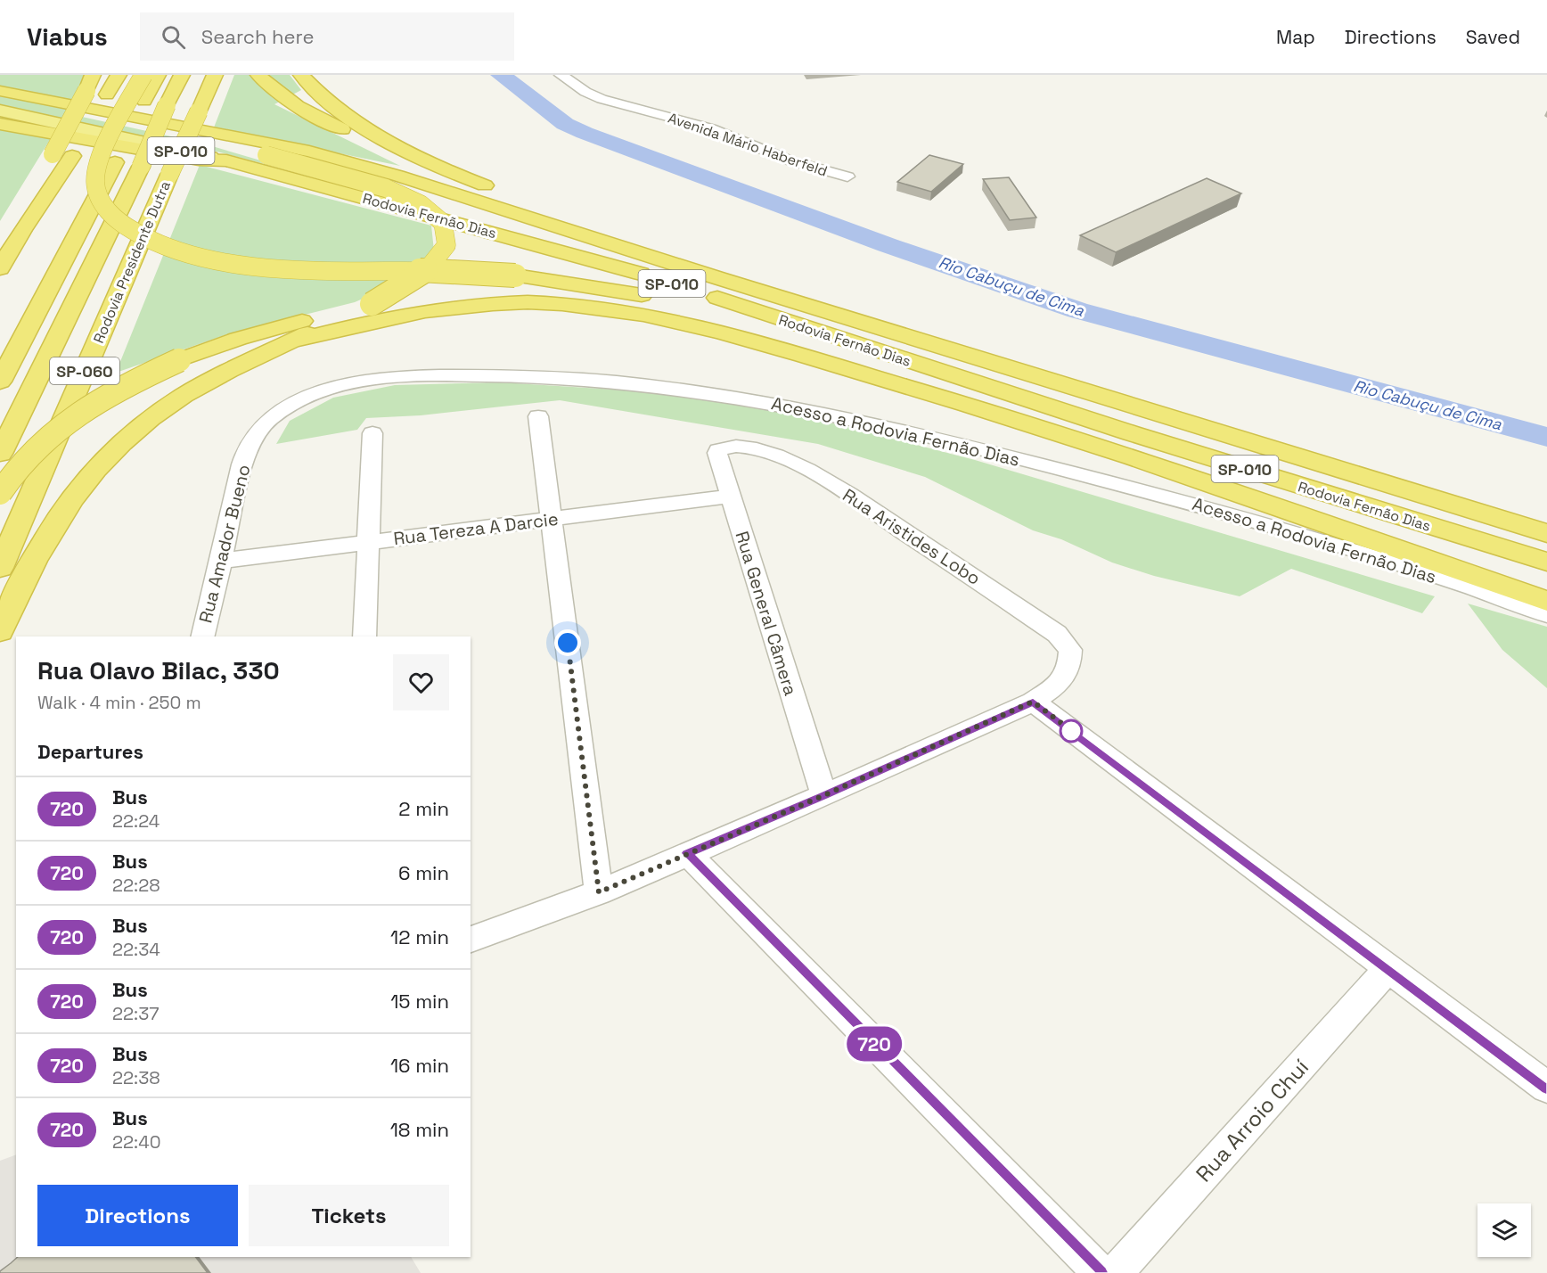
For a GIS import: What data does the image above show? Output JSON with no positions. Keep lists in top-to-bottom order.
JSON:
{
  "streets": {
    "highway": [
      "SP-010",
      "Rodovia Fernão Dias",
      "Rodovia Presidente Dutra",
      "SP-060"
    ],
    "street": [
      "Avenida Mário Haberfeld",
      "Acesso a Rodovia Fernão Dias",
      "Rua Tereza A Darcie",
      "Rua Aristides Lobo",
      "Rua Amador Bueno",
      "Rua General Câmera",
      "Rua Arroio Chuí"
    ]
  },
  "crossings": [
    ["Acesso a Rodovia Fernão Dias", "Rua Amador Bueno"],
    ["Rua Tereza A Darcie", "Rua Amador Bueno"],
    ["Rua Tereza A Darcie", "Rua General Câmera"],
    ["Rua Aristides Lobo", "Rua General Câmera"]
  ],
  "water": ["Rio Cabuçu de Cima"],
  "lines": ["bus line 720"],
  "page": {
    "header": "Viabus",
    "search": "Search here",
    "nav": ["Map", "Directions", "Saved"],
    "on_map": "720",
    "heading": [
      ["Rua Olavo Bilac, 330", "Walk · 4 min · 250 m"],
      "Departures"
    ],
    "list": [
      {
        "mark": "720",
        "name": "Bus",
        "note": "22:24",
        "value": "2 min"
      },
      {
        "mark": "720",
        "name": "Bus",
        "note": "22:28",
        "value": "6 min"
      },
      {
        "mark": "720",
        "name": "Bus",
        "note": "22:34",
        "value": "12 min"
      },
      {
        "mark": "720",
        "name": "Bus",
        "note": "22:37",
        "value": "15 min"
      },
      {
        "mark": "720",
        "name": "Bus",
        "note": "22:38",
        "value": "16 min"
      },
      {
        "mark": "720",
        "name": "Bus",
        "note": "22:40",
        "value": "18 min"
      }
    ],
    "buttons": ["Directions", "Tickets"]
  }
}
